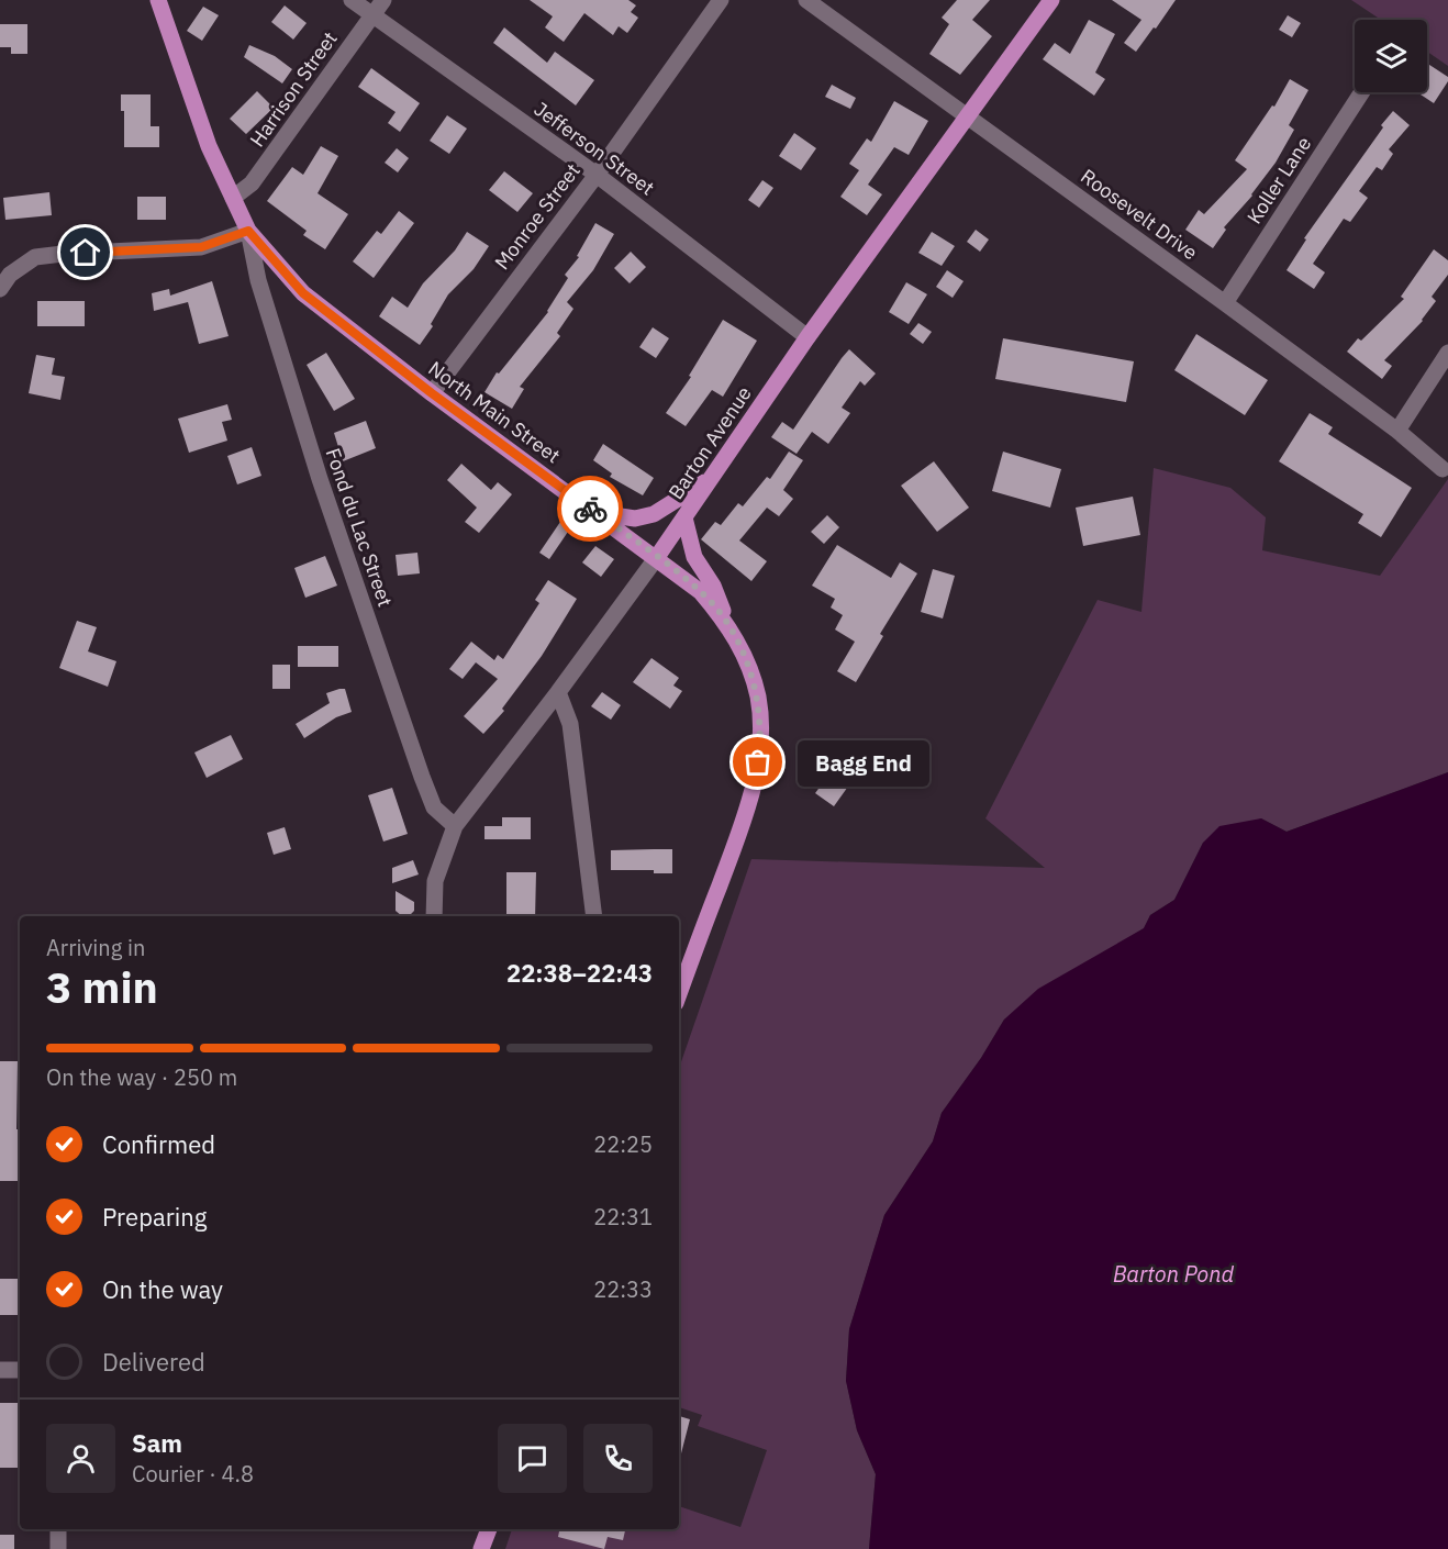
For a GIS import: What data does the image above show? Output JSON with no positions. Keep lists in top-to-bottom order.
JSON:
{
  "streets": {
    "main road": ["North Main Street", "Barton Avenue"],
    "street": [
      "Harrison Street",
      "Jefferson Street",
      "Koller Lane",
      "Roosevelt Drive",
      "Monroe Street",
      "Fond du Lac Street"
    ]
  },
  "crossings": [
    ["Harrison Street", "Jefferson Street"],
    ["Harrison Street", "North Main Street"],
    ["Jefferson Street", "Monroe Street"],
    ["Jefferson Street", "Barton Avenue"],
    ["Koller Lane", "Roosevelt Drive"],
    ["Roosevelt Drive", "Barton Avenue"],
    ["Monroe Street", "North Main Street"],
    ["North Main Street", "Barton Avenue"],
    ["North Main Street", "Fond du Lac Street"],
    ["Barton Avenue", "Fond du Lac Street"]
  ],
  "water": ["Barton Pond"],
  "places": ["Bagg End"],
  "page": {
    "bubble": "Bagg End",
    "heading": ["3 min", "Arriving in", "22:38–22:43"],
    "panel": ["Sam", "Courier · 4.8"],
    "bar": "On the way · 250 m",
    "list": [
      ["Confirmed", "22:25"],
      ["Preparing", "22:31"],
      ["On the way", "22:33"],
      "Delivered"
    ]
  }
}
